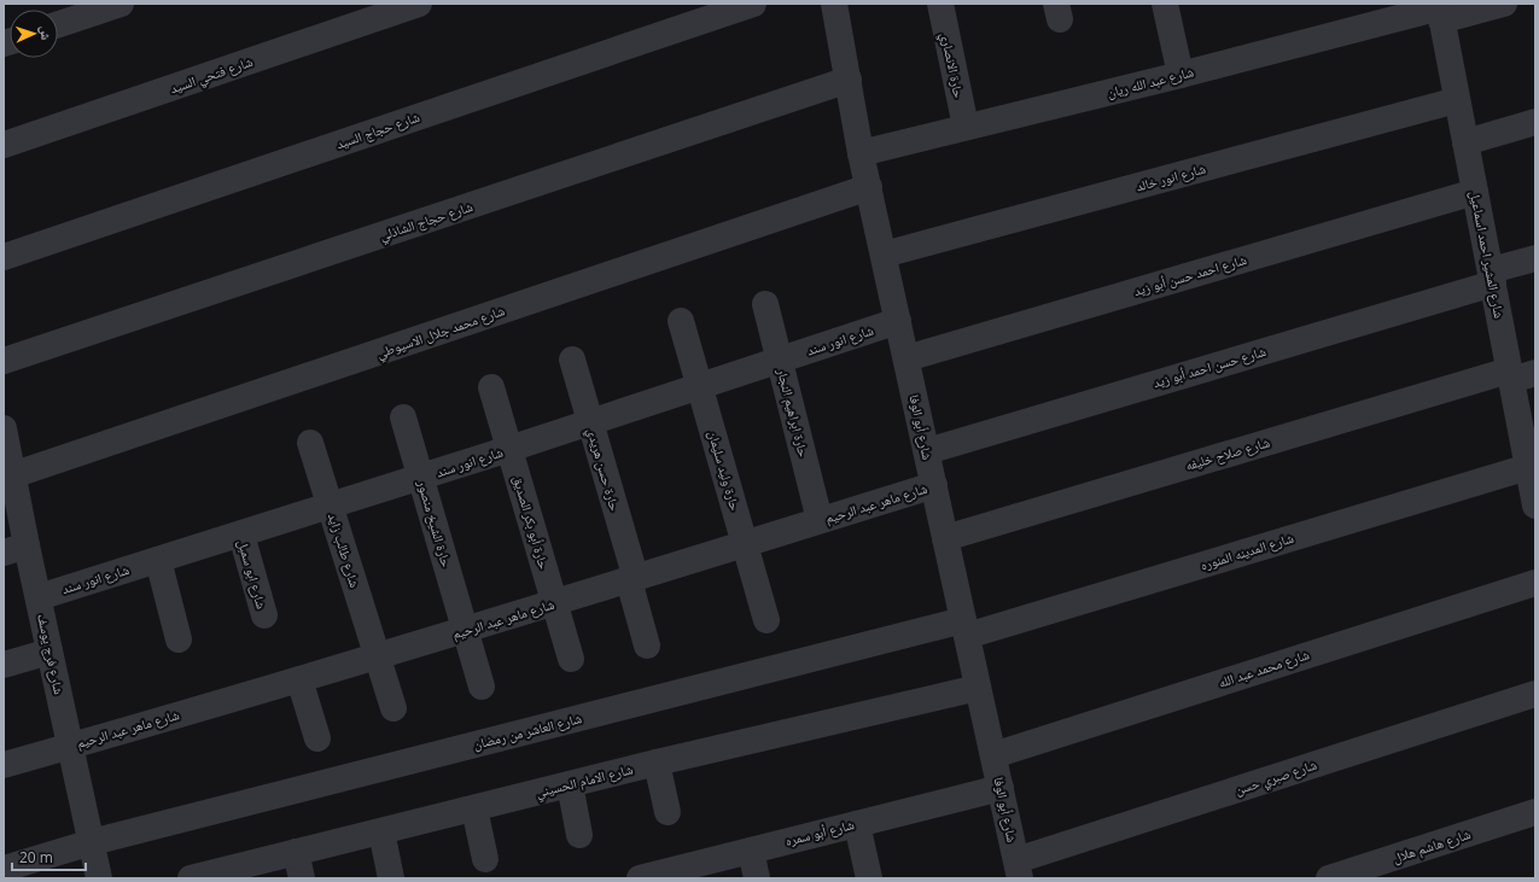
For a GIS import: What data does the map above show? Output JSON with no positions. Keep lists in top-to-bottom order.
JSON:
{
  "streets": {
    "street": [
      "حارة الانصاري",
      "شارع فتحي السيد",
      "شارع عبد الله ريان",
      "شارع حجاج السيد",
      "شارع انور خالد",
      "شارع حجاج الشاذلي",
      "شارع المشير احمد اسماعيل",
      "شارع احمد حسن أبو زيد",
      "شارع محمد جلال الاسيوطي",
      "شارع انور سند",
      "شارع حسن احمد أبو زيد",
      "حارة ابراهيم النجار",
      "شارع أبو الوفا",
      "شارع صلاح خليفه",
      "حارة حسن هريدي",
      "حارة وليد سليمان",
      "شارع ماهر عبد الرحيم",
      "حارة أبو بكر الصديق",
      "حارة الشيخ منصور",
      "شارع طالب زايد",
      "شارع المدينه المنوره",
      "شارع ابو سمبل",
      "شارع فرج يوسف",
      "شارع محمد عبد الله",
      "شارع العاشر من رمضان",
      "شارع صبري حسن",
      "شارع الامام الحسيني",
      "شارع أبو سمره",
      "شارع هاشم هلال"
    ]
  },
  "crossings": [
    ["حارة الانصاري", "شارع عبد الله ريان"],
    ["شارع عبد الله ريان", "شارع المشير احمد اسماعيل"],
    ["شارع عبد الله ريان", "شارع أبو الوفا"],
    ["شارع انور خالد", "شارع المشير احمد اسماعيل"],
    ["شارع انور خالد", "شارع أبو الوفا"],
    ["شارع حجاج الشاذلي", "شارع أبو الوفا"],
    ["شارع المشير احمد اسماعيل", "شارع احمد حسن أبو زيد"],
    ["شارع المشير احمد اسماعيل", "شارع حسن احمد أبو زيد"],
    ["شارع المشير احمد اسماعيل", "شارع صلاح خليفه"],
    ["شارع المشير احمد اسماعيل", "شارع المدينه المنوره"],
    ["شارع احمد حسن أبو زيد", "شارع أبو الوفا"],
    ["شارع محمد جلال الاسيوطي", "شارع أبو الوفا"],
    ["شارع محمد جلال الاسيوطي", "شارع فرج يوسف"],
    ["شارع انور سند", "حارة ابراهيم النجار"],
    ["شارع انور سند", "شارع أبو الوفا"],
    ["شارع انور سند", "حارة حسن هريدي"],
    ["شارع انور سند", "حارة وليد سليمان"],
    ["شارع انور سند", "حارة أبو بكر الصديق"],
    ["شارع انور سند", "حارة الشيخ منصور"],
    ["شارع انور سند", "شارع طالب زايد"],
    ["شارع انور سند", "شارع ابو سمبل"],
    ["شارع انور سند", "شارع فرج يوسف"],
    ["شارع حسن احمد أبو زيد", "شارع أبو الوفا"],
    ["حارة ابراهيم النجار", "شارع ماهر عبد الرحيم"],
    ["شارع أبو الوفا", "شارع صلاح خليفه"],
    ["شارع أبو الوفا", "شارع ماهر عبد الرحيم"],
    ["شارع أبو الوفا", "شارع المدينه المنوره"],
    ["شارع أبو الوفا", "شارع محمد عبد الله"],
    ["شارع أبو الوفا", "شارع العاشر من رمضان"],
    ["شارع أبو الوفا", "شارع صبري حسن"],
    ["شارع أبو الوفا", "شارع الامام الحسيني"],
    ["شارع أبو الوفا", "شارع أبو سمره"],
    ["حارة حسن هريدي", "شارع ماهر عبد الرحيم"],
    ["حارة وليد سليمان", "شارع ماهر عبد الرحيم"],
    ["شارع ماهر عبد الرحيم", "حارة أبو بكر الصديق"],
    ["شارع ماهر عبد الرحيم", "حارة الشيخ منصور"],
    ["شارع ماهر عبد الرحيم", "شارع طالب زايد"],
    ["شارع ماهر عبد الرحيم", "شارع فرج يوسف"],
    ["شارع المدينه المنوره", "شارع العاشر من رمضان"],
    ["شارع فرج يوسف", "شارع العاشر من رمضان"]
  ],
  "scale_bar": "20 m",
  "north": "right"
}
